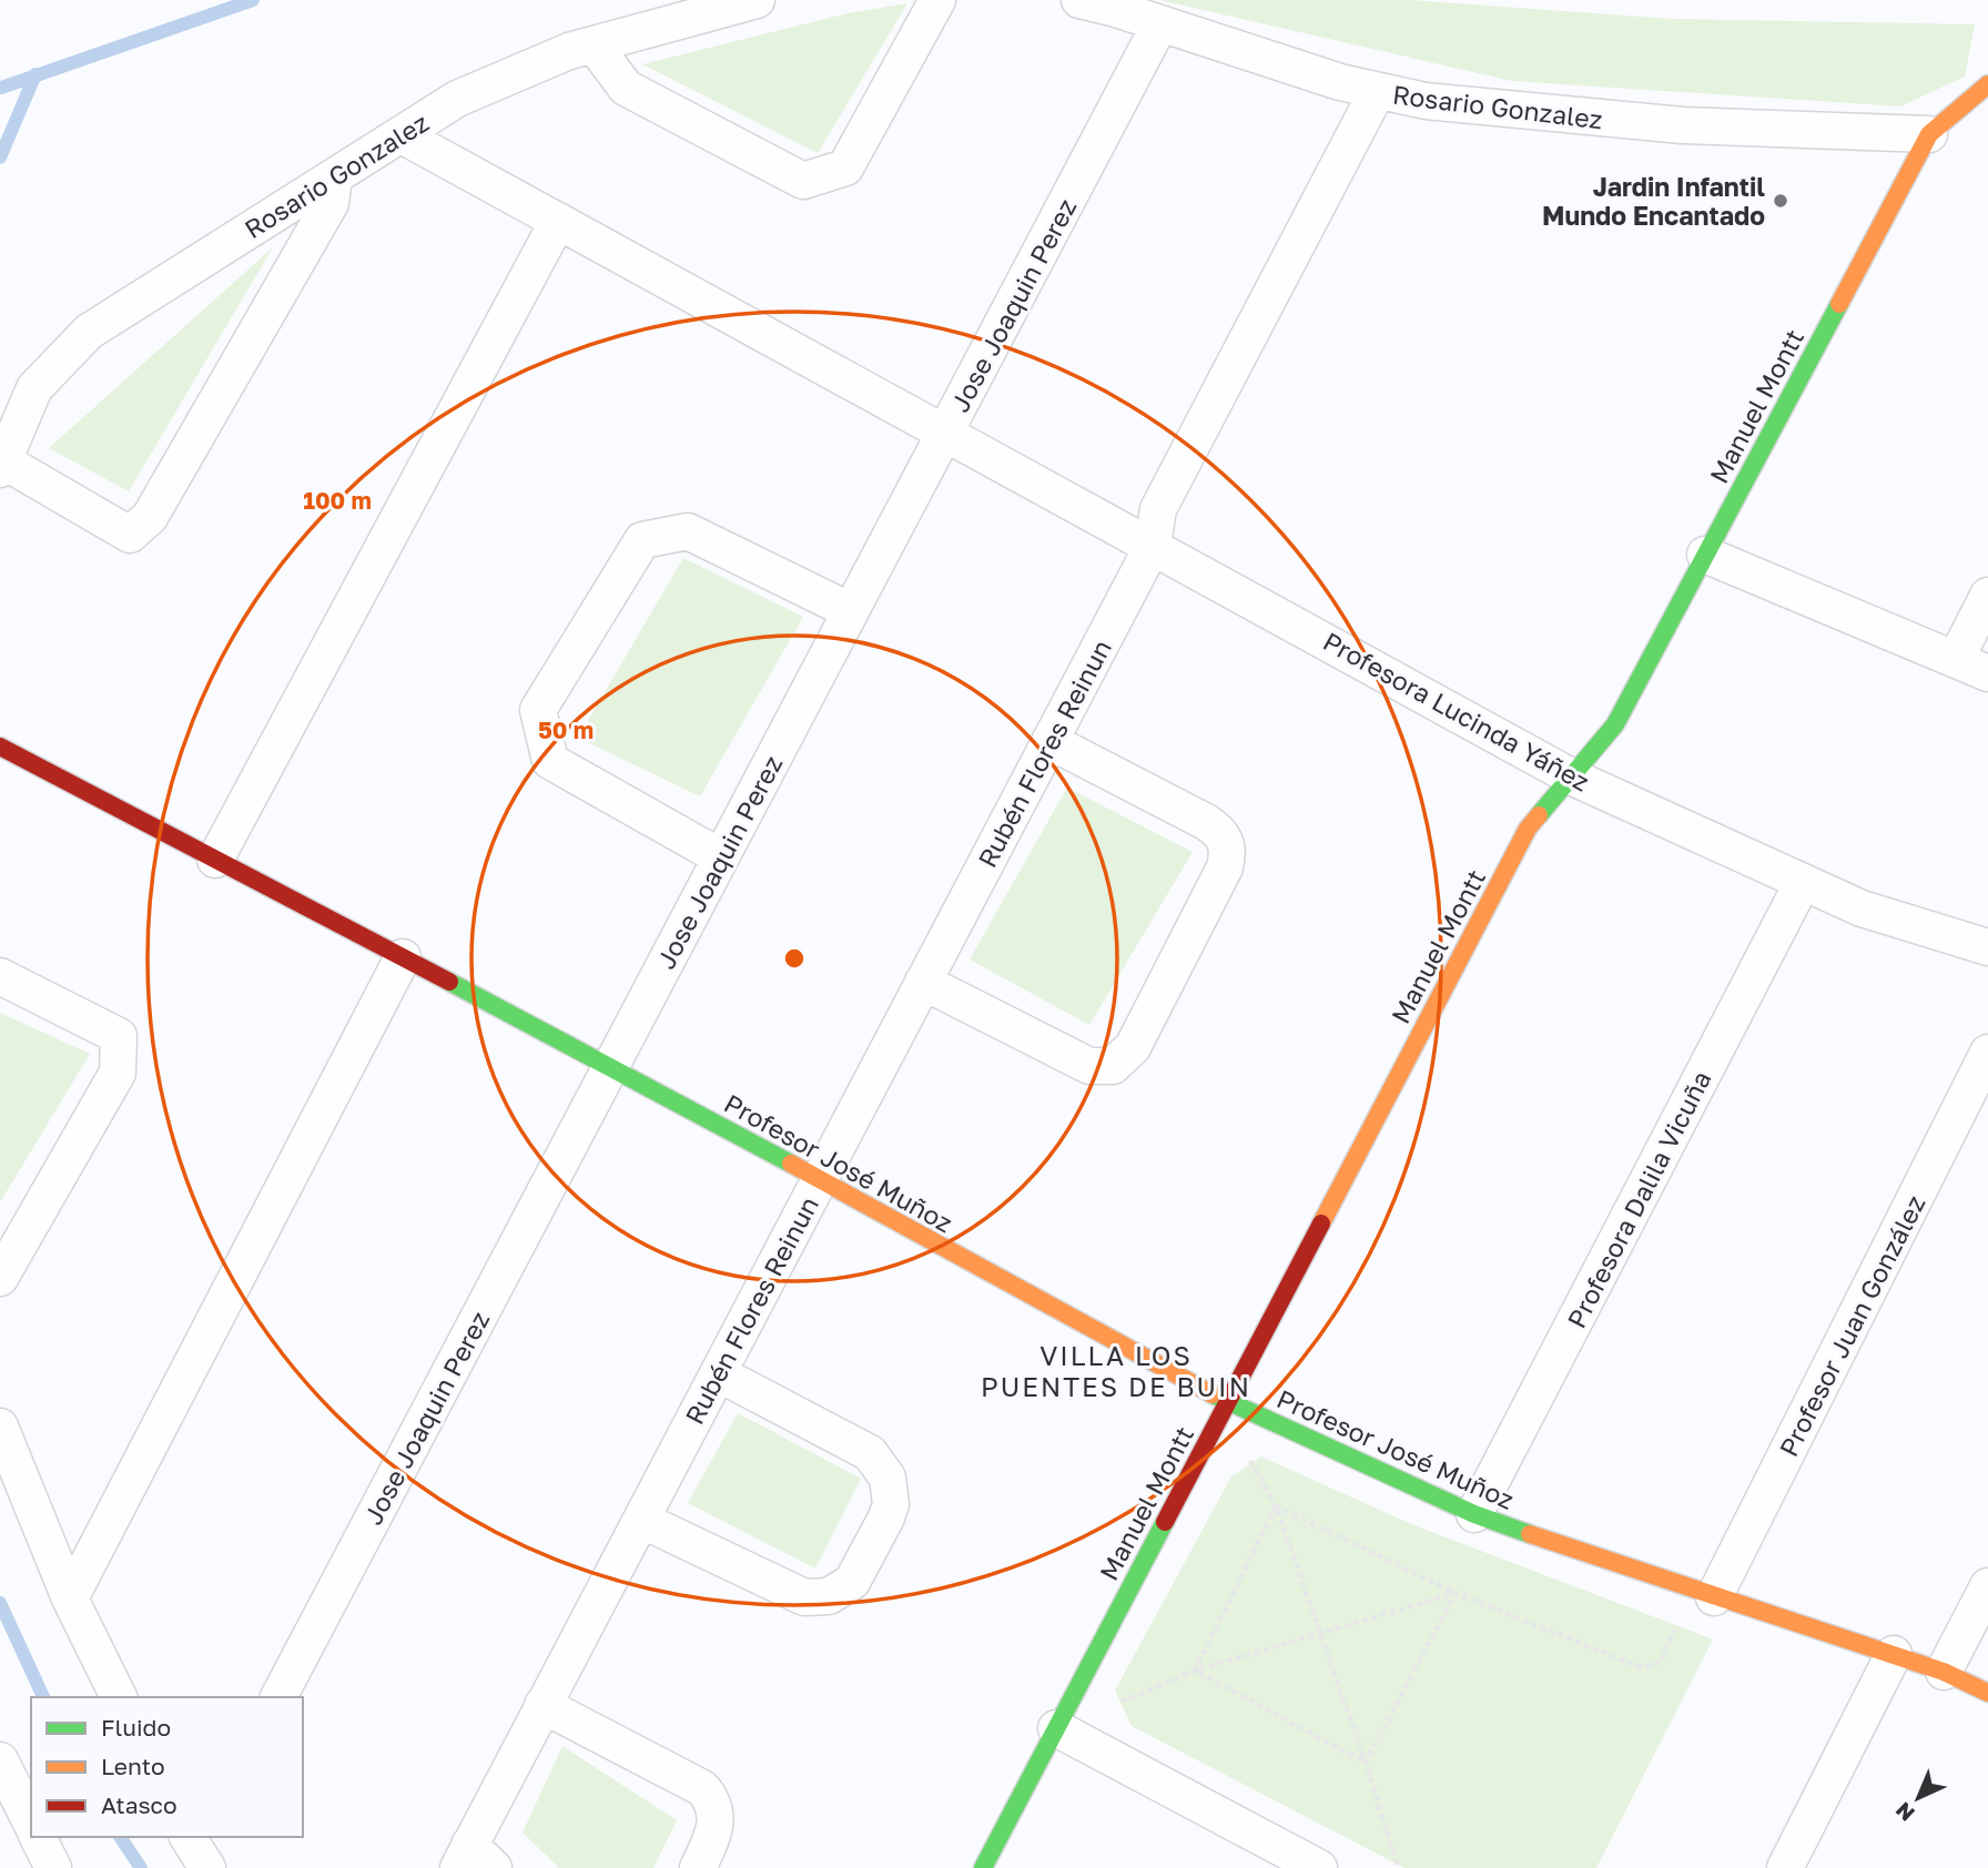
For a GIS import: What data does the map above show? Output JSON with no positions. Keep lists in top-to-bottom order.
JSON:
{
  "streets": {
    "street": [
      "Rosario Gonzalez",
      "Jose Joaquin Perez",
      "Manuel Montt",
      "Profesora Lucinda Yáñez",
      "Rubén Flores Reinun",
      "Profesor José Muñoz",
      "Profesora Dalila Vicuña",
      "Profesor Juan González"
    ]
  },
  "crossings": [
    ["Rosario Gonzalez", "Jose Joaquin Perez"],
    ["Rosario Gonzalez", "Manuel Montt"],
    ["Rosario Gonzalez", "Profesora Lucinda Yáñez"],
    ["Rosario Gonzalez", "Rubén Flores Reinun"],
    ["Jose Joaquin Perez", "Profesora Lucinda Yáñez"],
    ["Jose Joaquin Perez", "Profesor José Muñoz"],
    ["Manuel Montt", "Profesora Lucinda Yáñez"],
    ["Manuel Montt", "Profesor José Muñoz"],
    ["Profesora Lucinda Yáñez", "Rubén Flores Reinun"],
    ["Profesora Lucinda Yáñez", "Profesora Dalila Vicuña"],
    ["Rubén Flores Reinun", "Profesor José Muñoz"],
    ["Profesor José Muñoz", "Profesora Dalila Vicuña"],
    ["Profesor José Muñoz", "Profesor Juan González"]
  ],
  "districts": ["VILLA LOS PUENTES DE BUIN"],
  "places": ["Jardin Infantil Mundo Encantado"],
  "legend": ["Fluido", "Lento", "Atasco"],
  "north": "bottom left",
  "rings": ["100 m", "50 m"]
}
